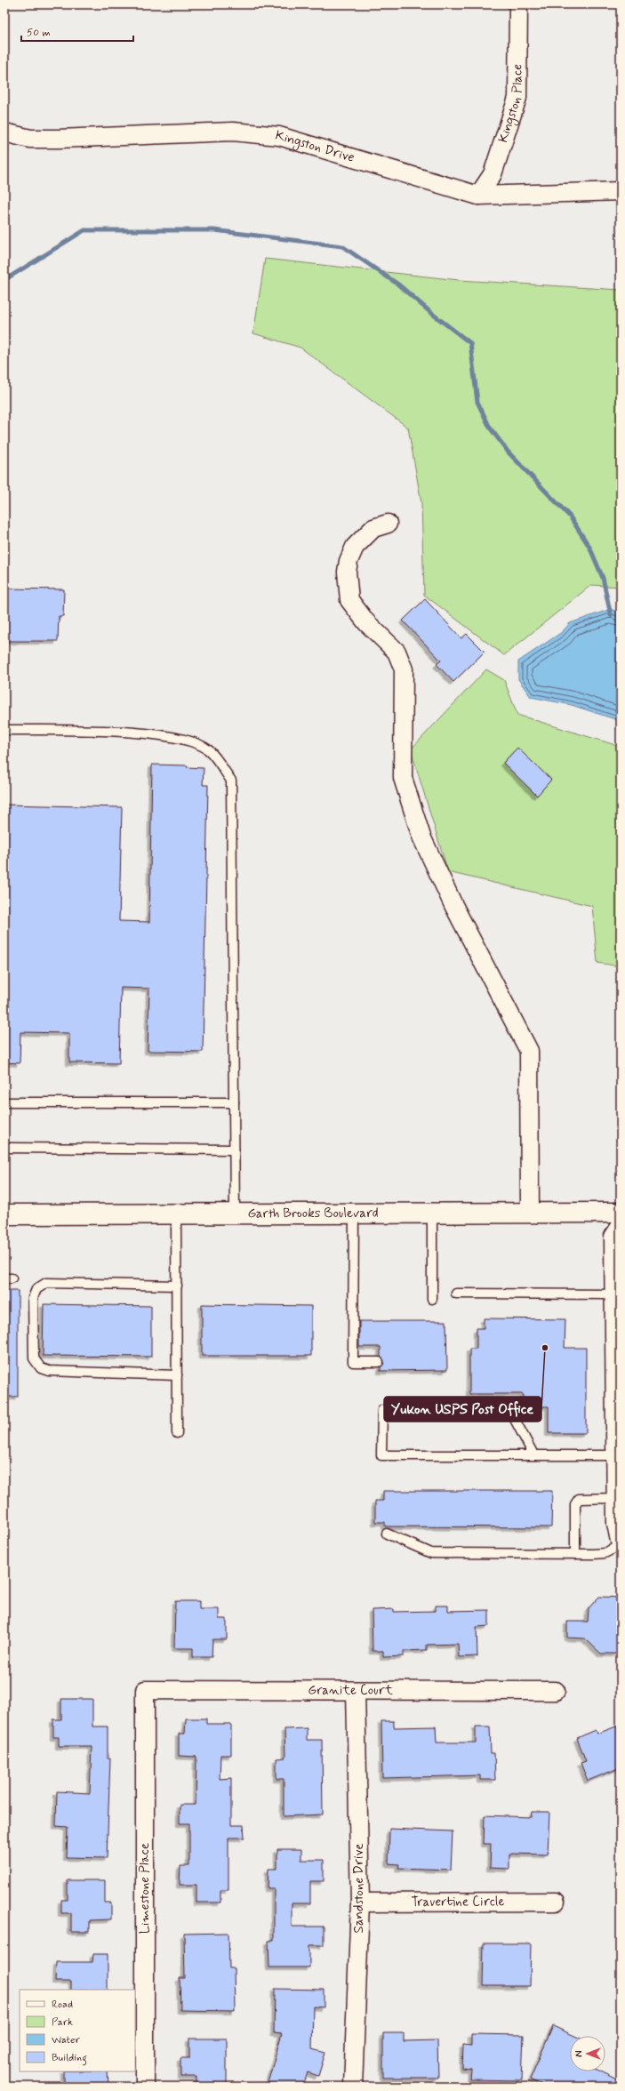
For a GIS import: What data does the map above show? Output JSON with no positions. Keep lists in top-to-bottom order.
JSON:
{
  "streets": {
    "street": [
      "Kingston Place",
      "Kingston Drive",
      "Garth Brooks Boulevard",
      "Granite Court",
      "Limestone Place",
      "Sandstone Drive",
      "Travertine Circle"
    ]
  },
  "crossings": [
    ["Kingston Place", "Kingston Drive"],
    ["Granite Court", "Limestone Place"],
    ["Granite Court", "Sandstone Drive"],
    ["Sandstone Drive", "Travertine Circle"]
  ],
  "places": ["Yukon USPS Post Office"],
  "legend": [
    "Road",
    "Park",
    "Water",
    "Building"
  ],
  "scale_bar": "50 m",
  "north": "left"
}
